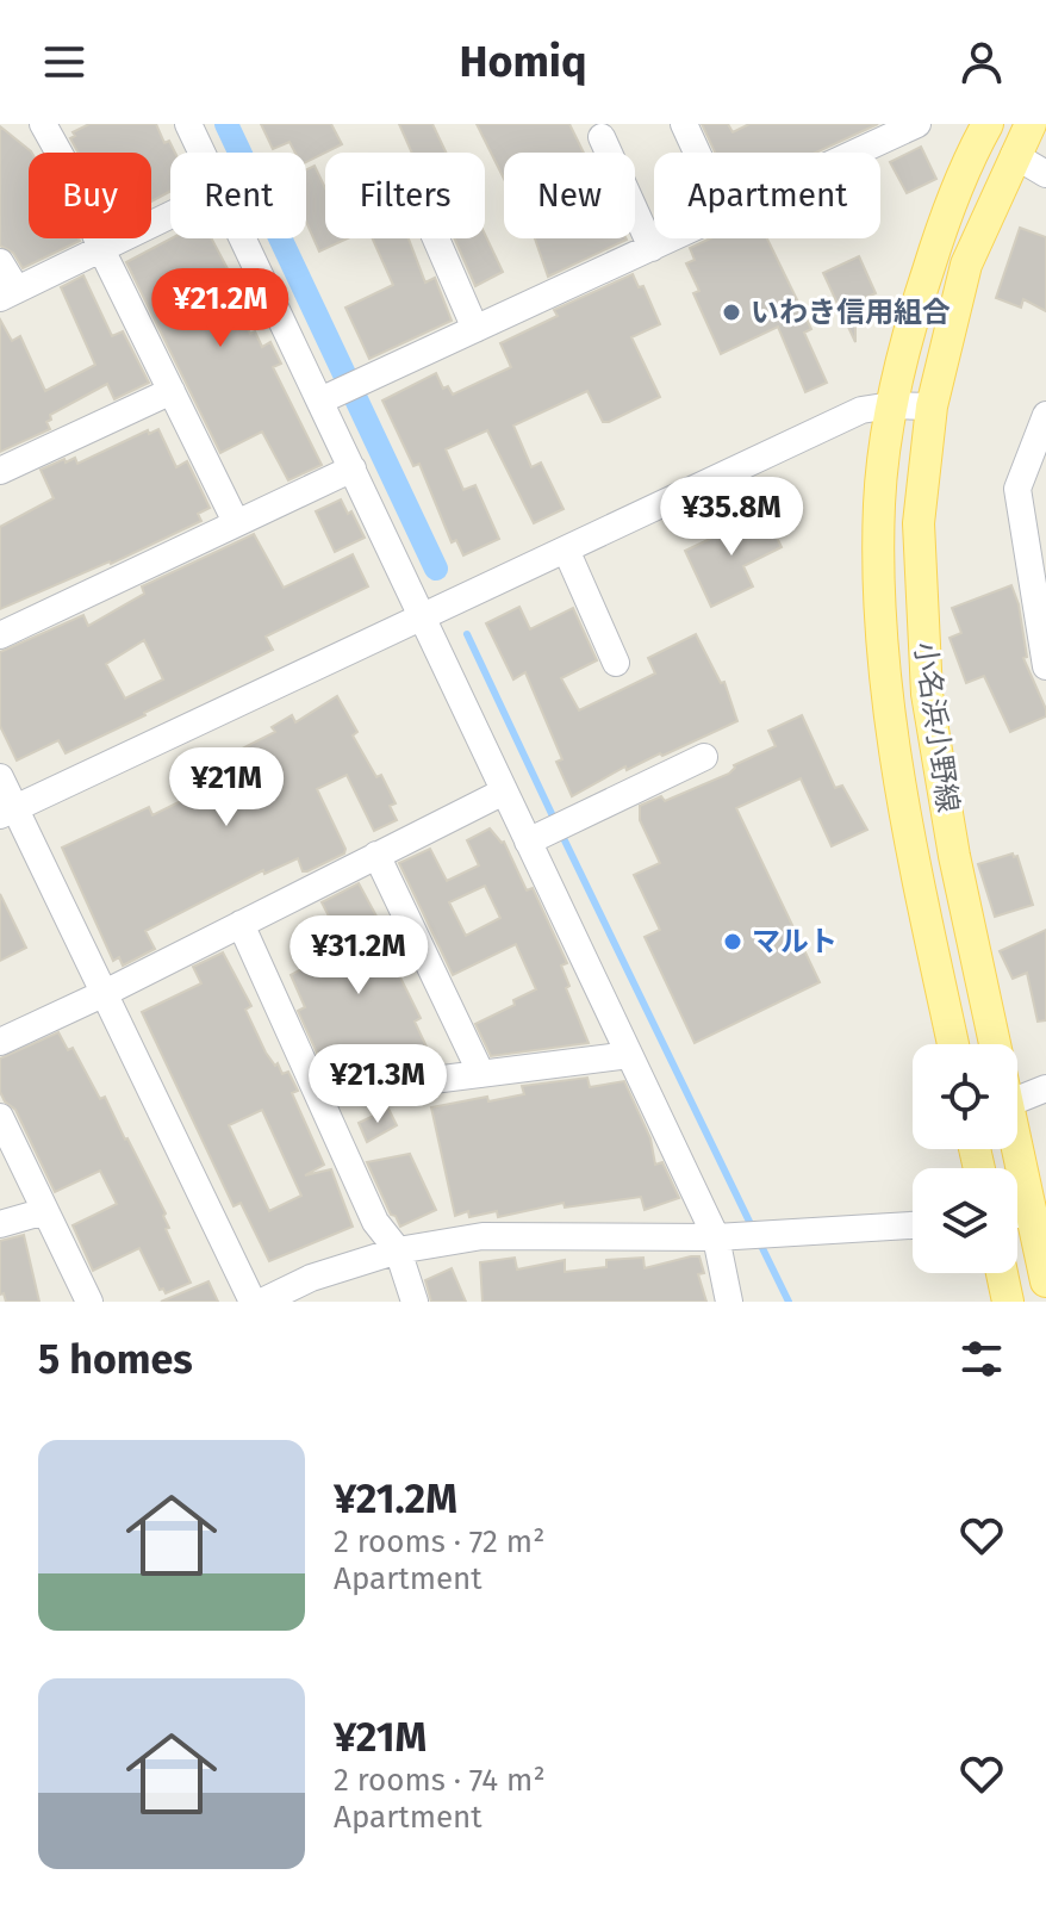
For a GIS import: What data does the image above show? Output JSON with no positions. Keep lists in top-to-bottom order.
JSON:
{
  "streets": {
    "main road": ["小名浜小野線"]
  },
  "places": ["いわき信用組合", "マルト"],
  "page": {
    "header": "Homiq",
    "chip": [
      "Buy",
      "Rent",
      "Filters",
      "New",
      "Apartment"
    ],
    "price": [
      "¥21.2M",
      "¥35.8M",
      "¥21M",
      "¥31.2M",
      "¥21.3M"
    ],
    "heading": "5 homes",
    "list": [
      {
        "name": "¥21.2M",
        "note": "2 rooms · 72 m² · Apartment"
      },
      {
        "name": "¥21M",
        "note": "2 rooms · 74 m² · Apartment"
      }
    ]
  }
}
